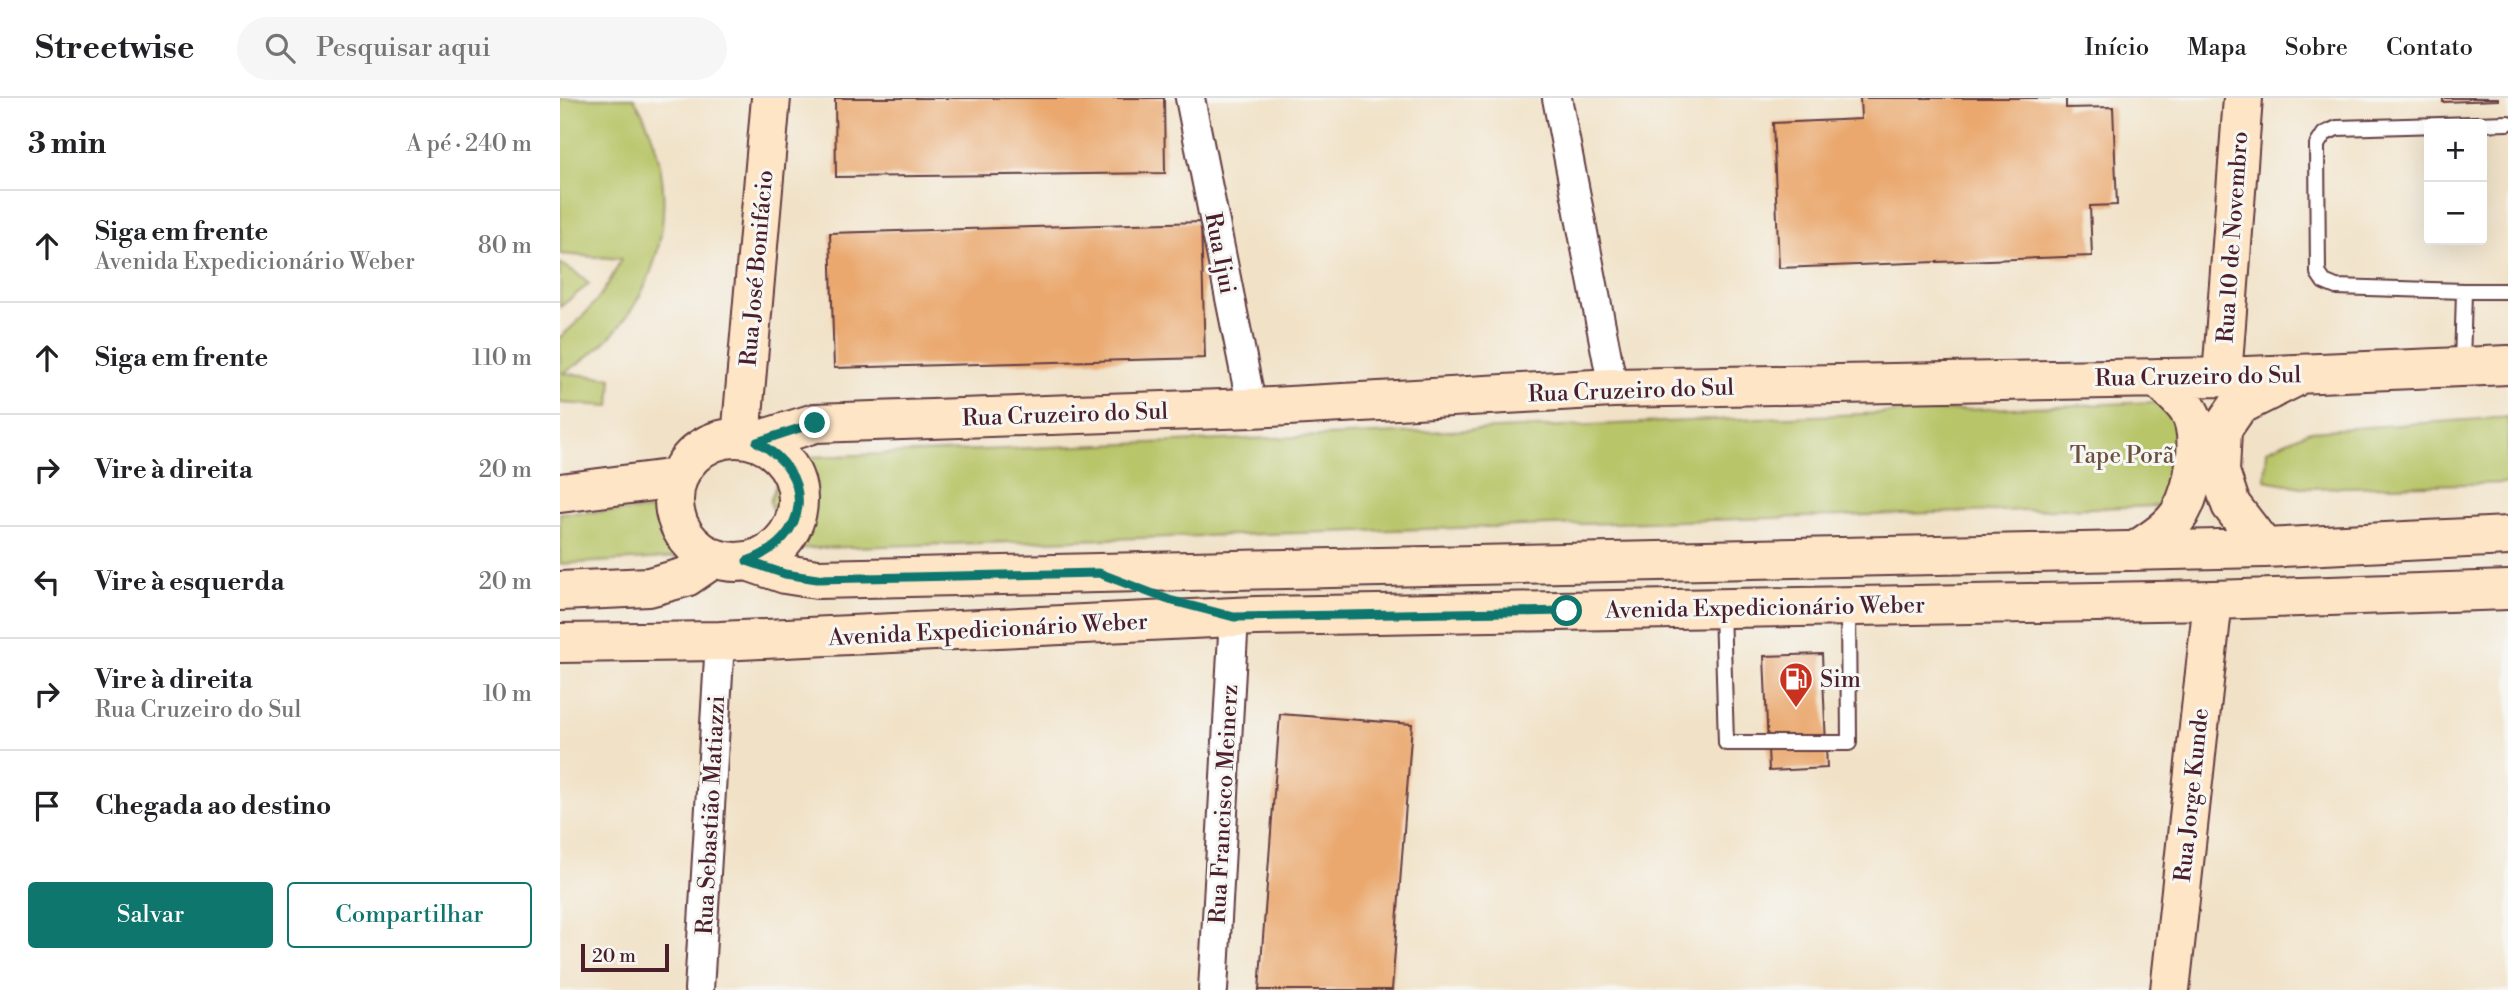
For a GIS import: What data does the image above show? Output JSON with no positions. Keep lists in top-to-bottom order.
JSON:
{
  "streets": {
    "main road": [
      "Rua 10 de Novembro",
      "Rua José Bonifácio",
      "Rua Cruzeiro do Sul",
      "Avenida Expedicionário Weber",
      "Rua Jorge Kunde"
    ],
    "street": ["Rua Ijui", "Rua Francisco Meinerz", "Rua Sebastião Matiazzi"]
  },
  "crossings": [
    ["Rua 10 de Novembro", "Rua Cruzeiro do Sul"],
    ["Rua Ijui", "Rua Cruzeiro do Sul"],
    ["Rua José Bonifácio", "Rua Cruzeiro do Sul"],
    ["Avenida Expedicionário Weber", "Rua Jorge Kunde"],
    ["Avenida Expedicionário Weber", "Rua Francisco Meinerz"],
    ["Avenida Expedicionário Weber", "Rua Sebastião Matiazzi"]
  ],
  "parks": ["Tape Porã"],
  "places": {
    "fuel station": ["Sim"]
  },
  "scale_bar": "20 m",
  "page": {
    "header": "Streetwise",
    "search": "Pesquisar aqui",
    "nav": [
      "Início",
      "Mapa",
      "Sobre",
      "Contato"
    ],
    "heading": ["3 min", "A pé · 240 m"],
    "map_buttons": ["+", "−"],
    "list": [
      ["Siga em frente", "Avenida Expedicionário Weber", "80 m"],
      ["Siga em frente", "110 m"],
      ["Vire à direita", "20 m"],
      ["Vire à esquerda", "20 m"],
      ["Vire à direita", "Rua Cruzeiro do Sul", "10 m"],
      "Chegada ao destino"
    ],
    "buttons": ["Salvar", "Compartilhar"],
    "scale": "20 m"
  }
}
